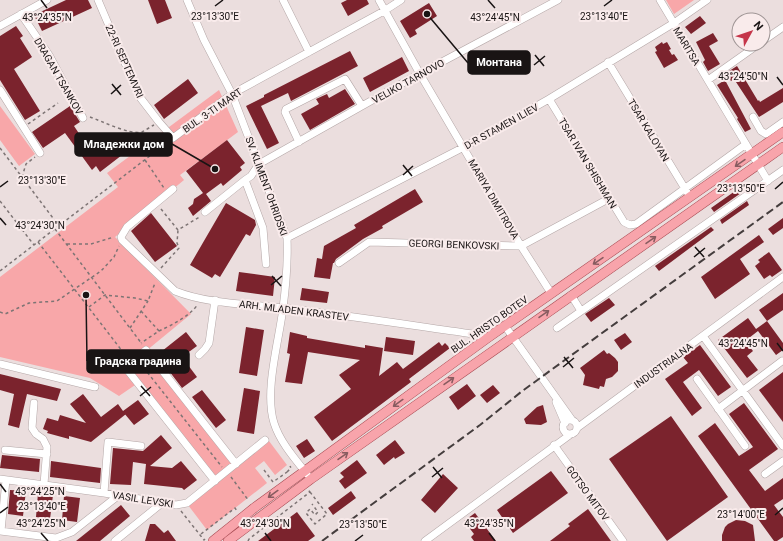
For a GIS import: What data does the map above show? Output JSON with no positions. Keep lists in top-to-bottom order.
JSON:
{
  "streets": {
    "main road": ["BUL. HRISTO BOTEV"],
    "street": [
      "MARITSA",
      "22-RI SEPTEMVRI",
      "DRAGAN TSANKOV",
      "VELIKO TARNOVO",
      "BUL. 3-TI MART",
      "D-R STAMEN ILIEV",
      "TSAR KALOYAN",
      "TSAR IVAN SHISHMAN",
      "SV. KLIMENT OHRIDSKI",
      "MARIYA DIMITROVA",
      "GEORGI BENKOVSKI",
      "ARH. MLADEN KRASTEV",
      "INDUSTRIALNA",
      "GOTSO MITOV",
      "VASIL LEVSKI"
    ]
  },
  "crossings": [
    ["MARITSA", "D-R STAMEN ILIEV"],
    ["MARITSA", "BUL. HRISTO BOTEV"],
    ["22-RI SEPTEMVRI", "BUL. 3-TI MART"],
    ["VELIKO TARNOVO", "SV. KLIMENT OHRIDSKI"],
    ["VELIKO TARNOVO", "MARIYA DIMITROVA"],
    ["BUL. 3-TI MART", "SV. KLIMENT OHRIDSKI"],
    ["BUL. 3-TI MART", "MARIYA DIMITROVA"],
    ["D-R STAMEN ILIEV", "TSAR KALOYAN"],
    ["D-R STAMEN ILIEV", "TSAR IVAN SHISHMAN"],
    ["D-R STAMEN ILIEV", "SV. KLIMENT OHRIDSKI"],
    ["D-R STAMEN ILIEV", "MARIYA DIMITROVA"],
    ["TSAR KALOYAN", "TSAR IVAN SHISHMAN"],
    ["TSAR KALOYAN", "BUL. HRISTO BOTEV"],
    ["TSAR IVAN SHISHMAN", "GEORGI BENKOVSKI"],
    ["SV. KLIMENT OHRIDSKI", "ARH. MLADEN KRASTEV"],
    ["SV. KLIMENT OHRIDSKI", "BUL. HRISTO BOTEV"],
    ["MARIYA DIMITROVA", "GEORGI BENKOVSKI"],
    ["MARIYA DIMITROVA", "BUL. HRISTO BOTEV"],
    ["ARH. MLADEN KRASTEV", "BUL. HRISTO BOTEV"]
  ],
  "places": ["Монтана", "Младежки дом", "Градска градина"],
  "north": "top right",
  "coordinates": [
    "23°13'40\"E",
    "23°13'30\"E",
    "43°24'35\"N",
    "43°24'45\"N",
    "43°24'50\"N",
    "23°13'50\"E",
    "43°24'30\"N",
    "43°24'25\"N",
    "23°14'00\"E"
  ]
}
